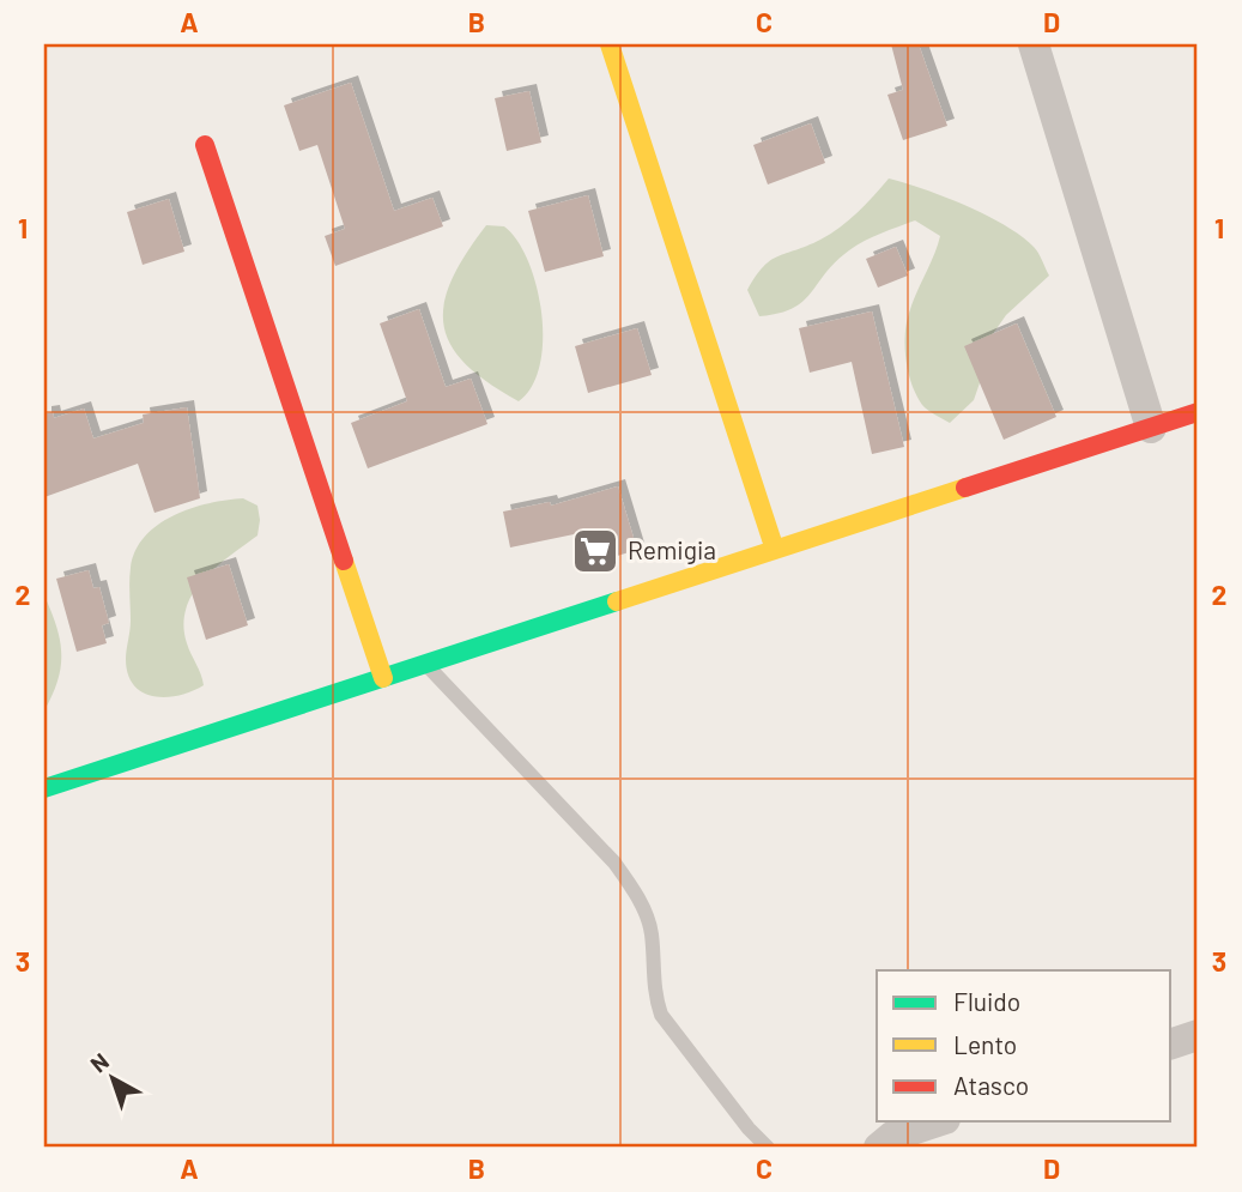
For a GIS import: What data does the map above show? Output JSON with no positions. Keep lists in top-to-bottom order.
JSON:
{
  "places": {
    "supermarket": ["Remigia"]
  },
  "legend": ["Fluido", "Lento", "Atasco"],
  "north": "top left",
  "grid": {
    "columns": [
      "A",
      "B",
      "C",
      "D"
    ],
    "rows": ["1", "2", "3"]
  }
}
